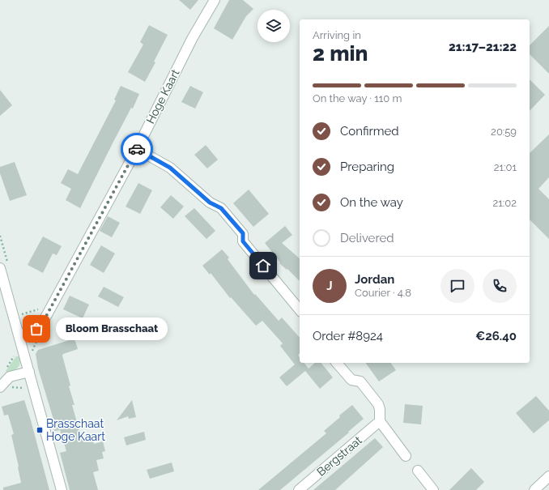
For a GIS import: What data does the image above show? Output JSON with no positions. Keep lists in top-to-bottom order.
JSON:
{
  "streets": {
    "street": ["Hoge Kaart", "Bergstraat"]
  },
  "places": {
    "other": ["Bloom Brasschaat"],
    "transit": ["Brasschaat Hoge Kaart"]
  },
  "page": {
    "heading": ["2 min", "Arriving in", "21:17–21:22"],
    "panel": [
      "Jordan",
      "Courier · 4.8",
      "Order #8924",
      "€26.40"
    ],
    "bar": "On the way · 110 m",
    "list": [
      ["Confirmed", "20:59"],
      ["Preparing", "21:01"],
      ["On the way", "21:02"],
      "Delivered"
    ],
    "round": "J",
    "bubble": "Bloom Brasschaat"
  }
}
